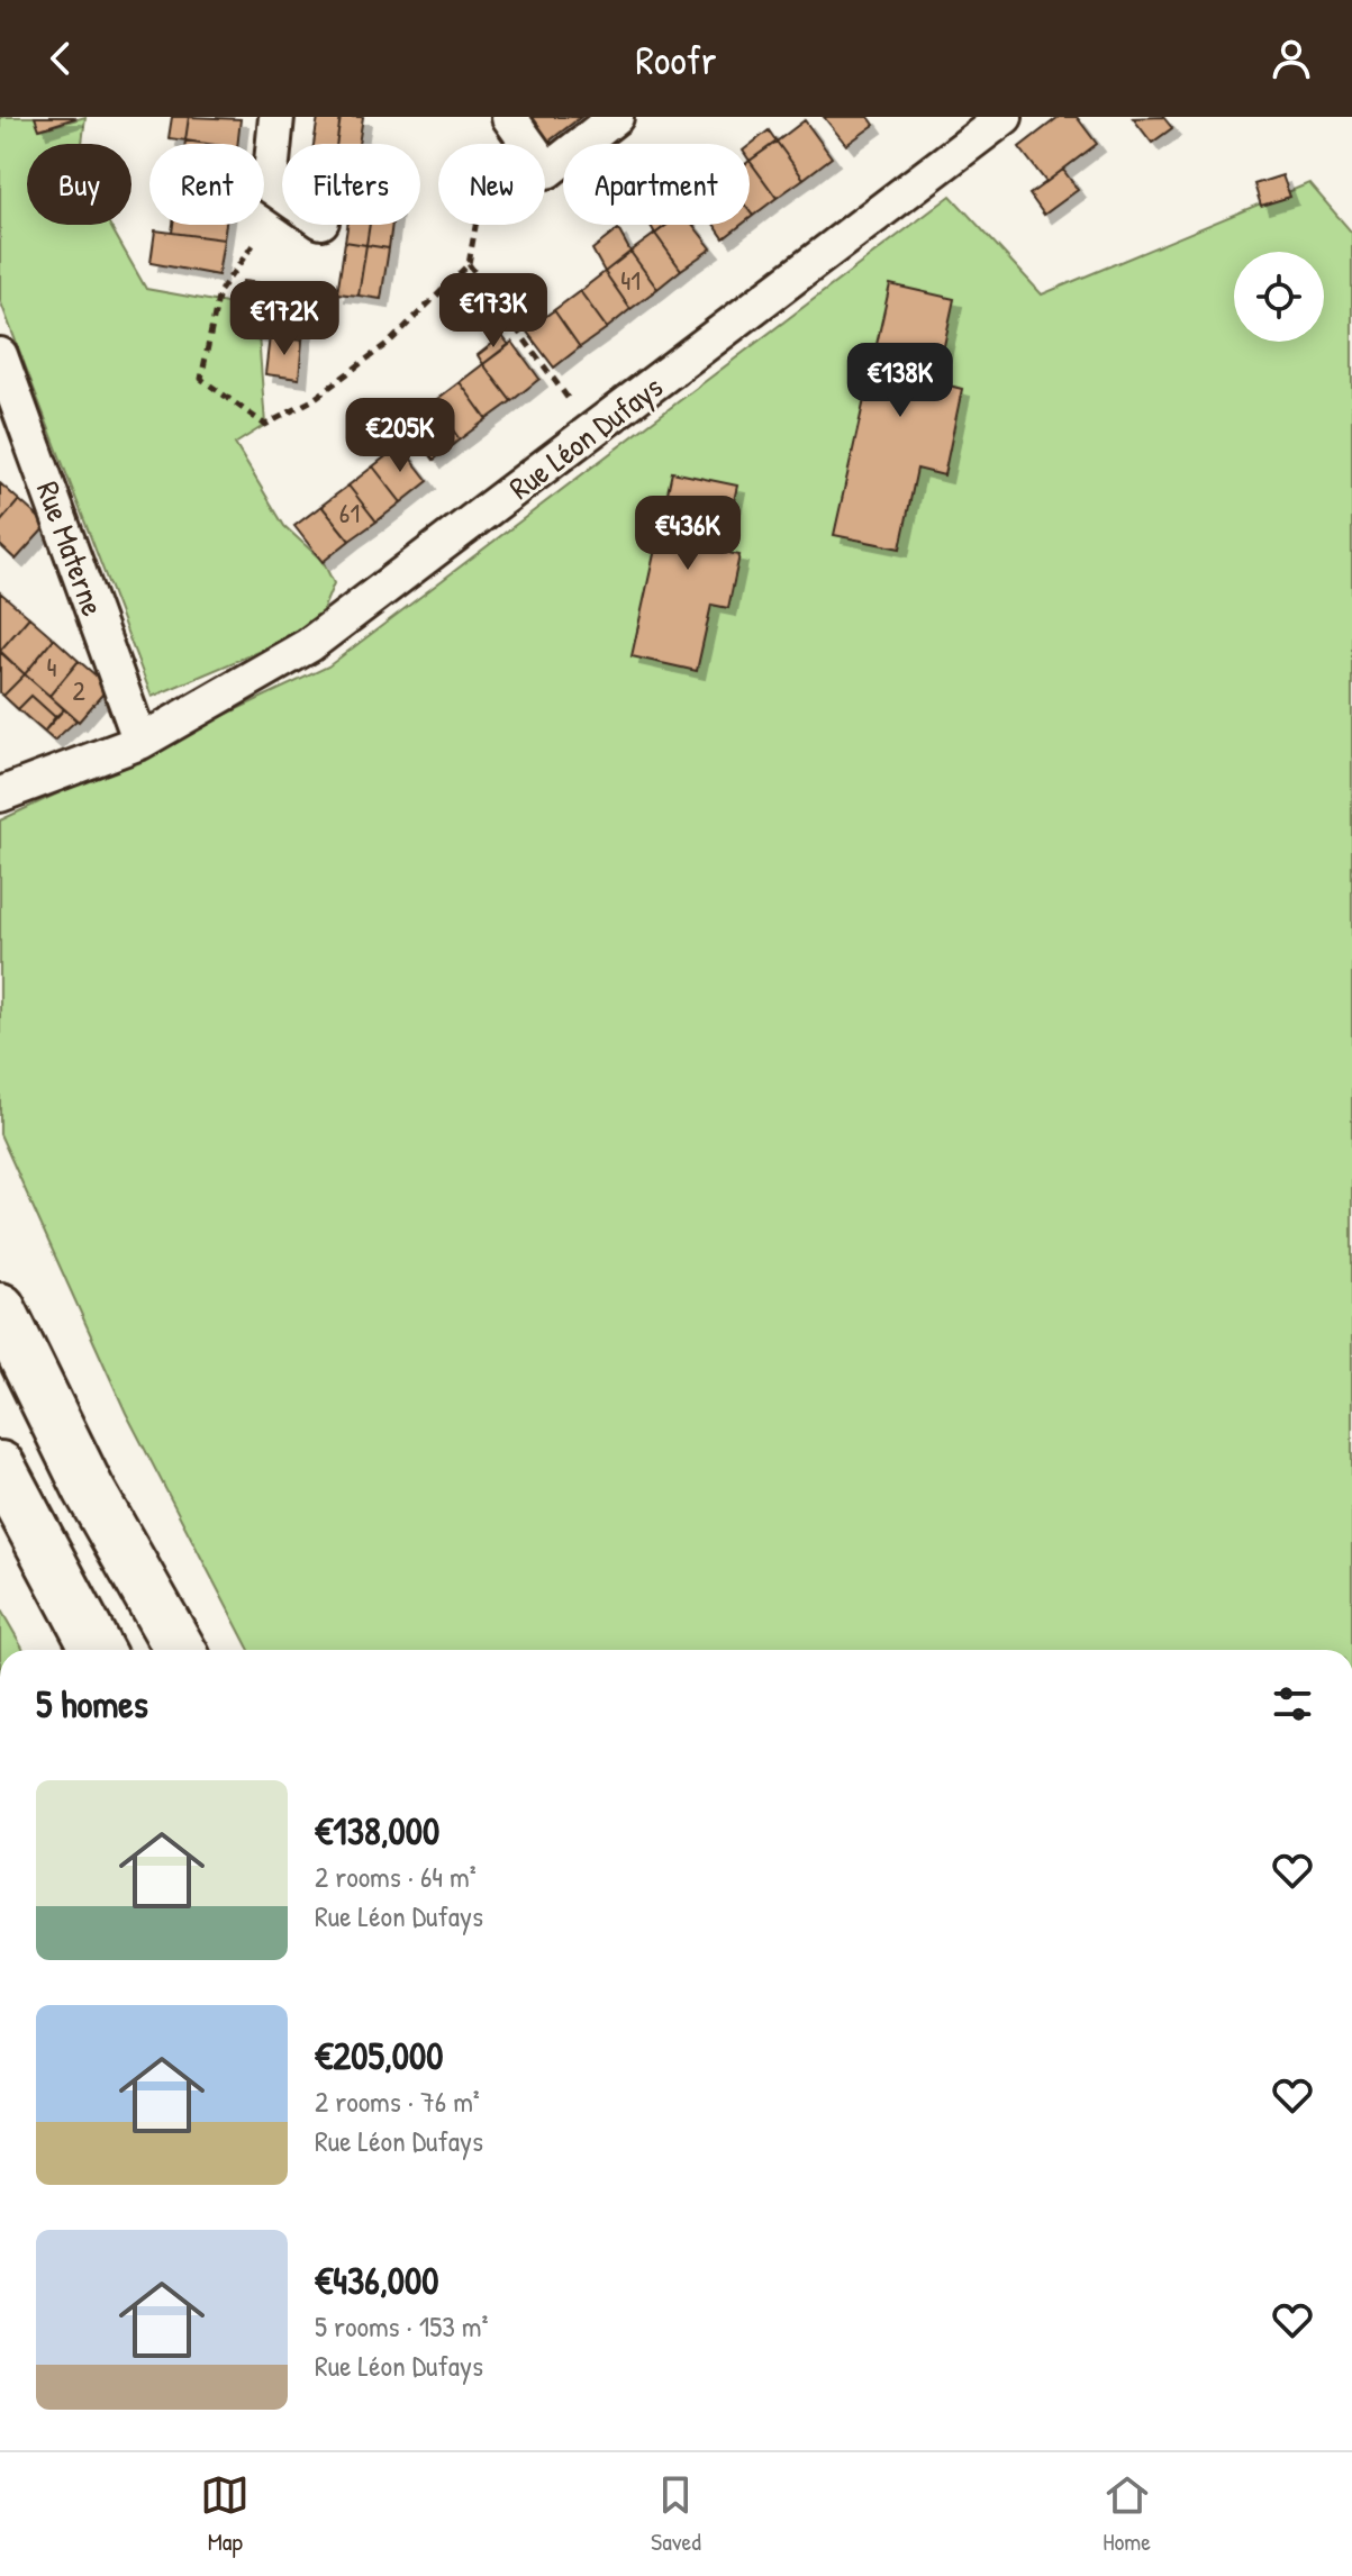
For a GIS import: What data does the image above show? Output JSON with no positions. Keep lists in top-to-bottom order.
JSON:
{
  "streets": {
    "street": ["Rue Léon Dufays", "Rue Materne"]
  },
  "crossings": [
    ["Rue Léon Dufays", "Rue Materne"]
  ],
  "house_numbers": [
    "41",
    "61",
    "4",
    "2"
  ],
  "page": {
    "header": "Roofr",
    "chip": [
      "Buy",
      "Rent",
      "Filters",
      "New",
      "Apartment"
    ],
    "price": [
      "€173K",
      "€172K",
      "€138K",
      "€205K",
      "€436K"
    ],
    "heading": "5 homes",
    "list": [
      {
        "name": "€138,000",
        "note": "2 rooms · 64 m² · Rue Léon Dufays"
      },
      {
        "name": "€205,000",
        "note": "2 rooms · 76 m² · Rue Léon Dufays"
      },
      {
        "name": "€436,000",
        "note": "5 rooms · 153 m² · Rue Léon Dufays"
      }
    ],
    "tabs": ["Map", "Saved", "Home"]
  }
}
